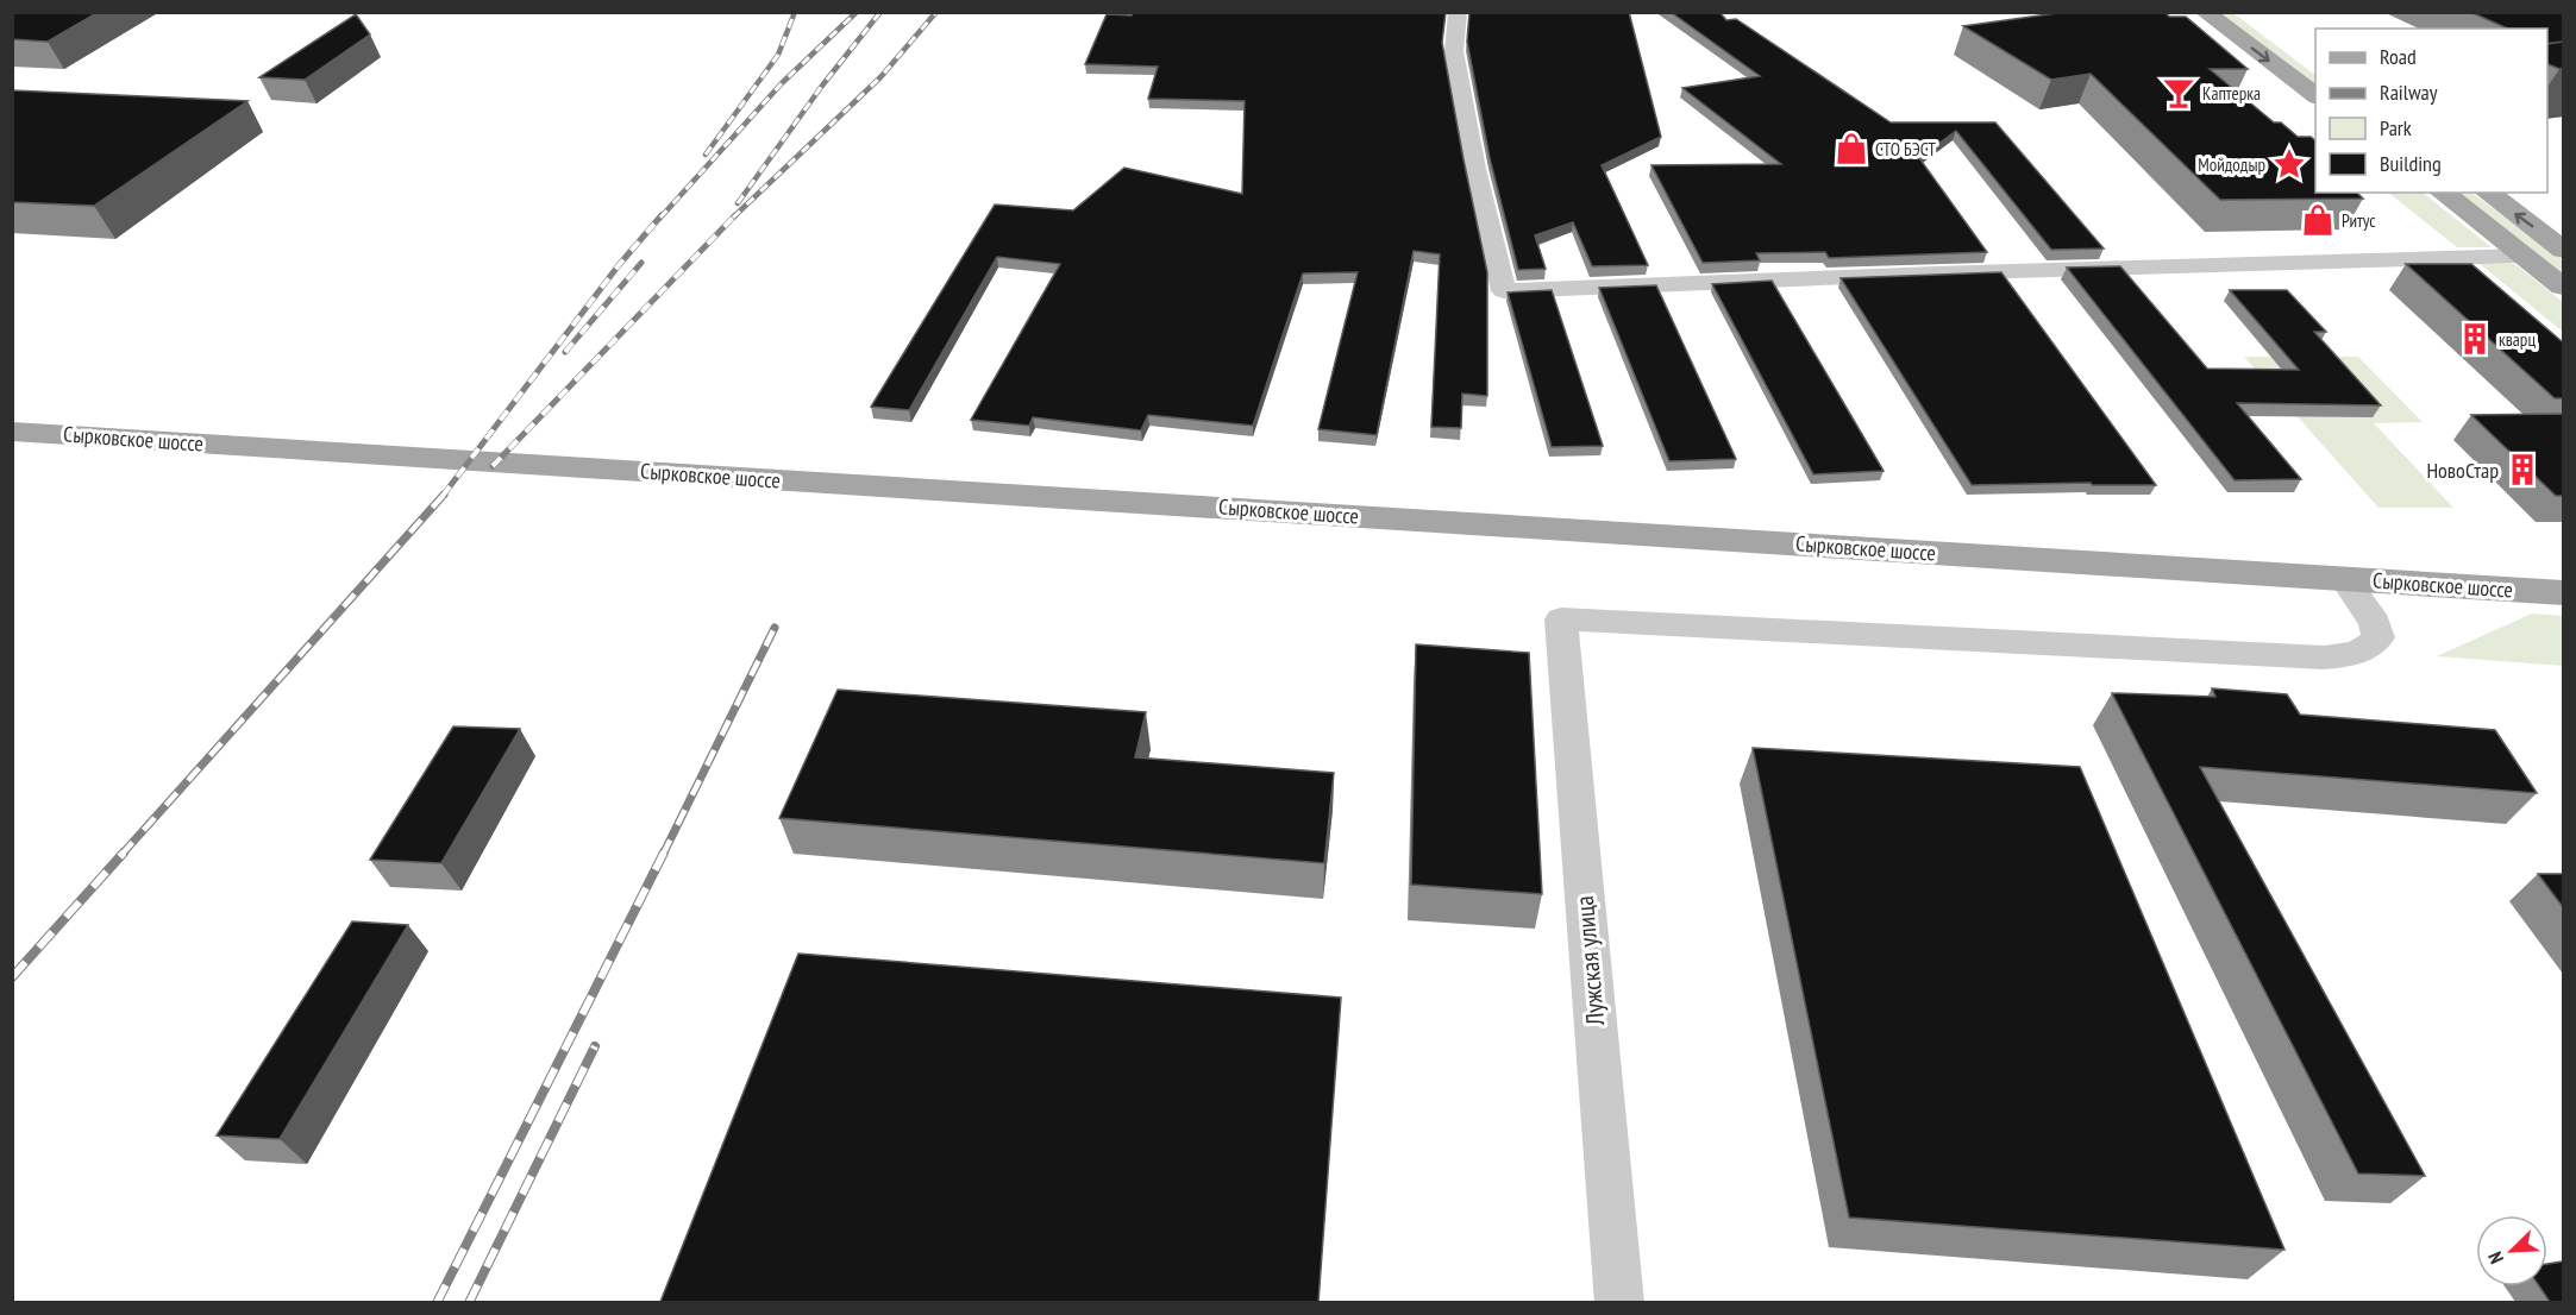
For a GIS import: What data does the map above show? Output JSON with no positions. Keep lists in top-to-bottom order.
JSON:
{
  "streets": {
    "main road": ["Сырковское шоссе"],
    "street": ["Лужская улица"]
  },
  "crossings": [
    ["Сырковское шоссе", "Лужская улица"]
  ],
  "places": {
    "bar": ["Каптерка"],
    "shop": ["СТО БЭСТ", "Ритус"],
    "place": ["Мойдодыр"],
    "building": ["кварц", "НовоСтар"]
  },
  "legend": [
    "Road",
    "Railway",
    "Park",
    "Building"
  ],
  "north": "bottom left"
}
